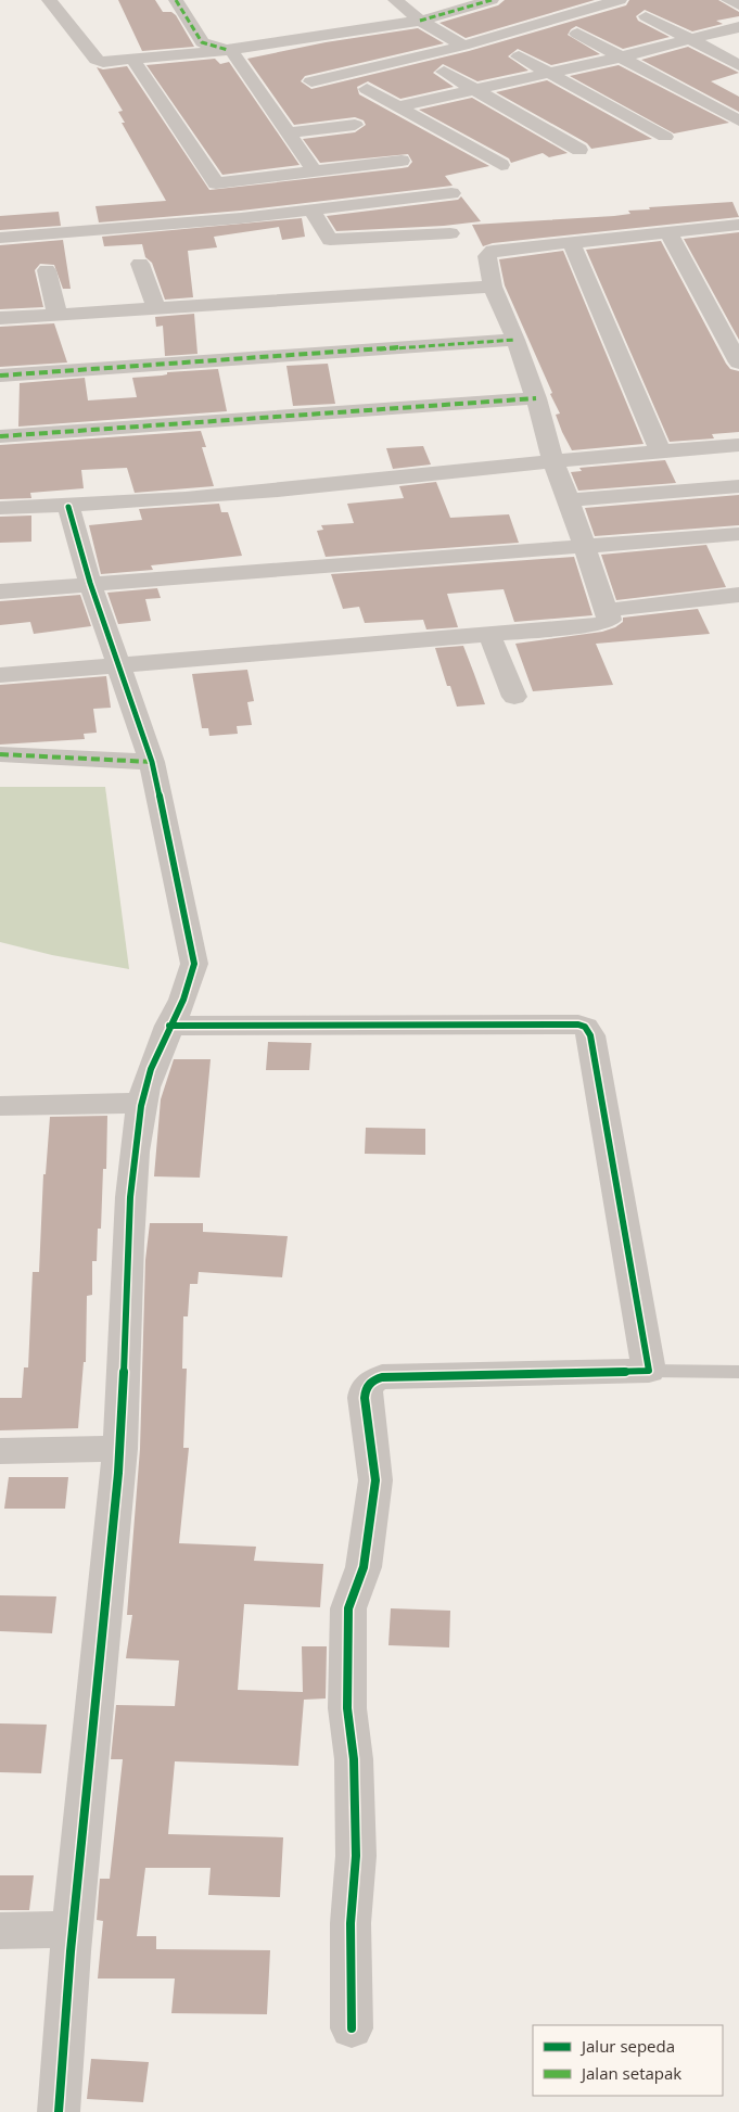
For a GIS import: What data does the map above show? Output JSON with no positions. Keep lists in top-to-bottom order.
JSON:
{
  "legend": ["Jalur sepeda", "Jalan setapak"]
}
